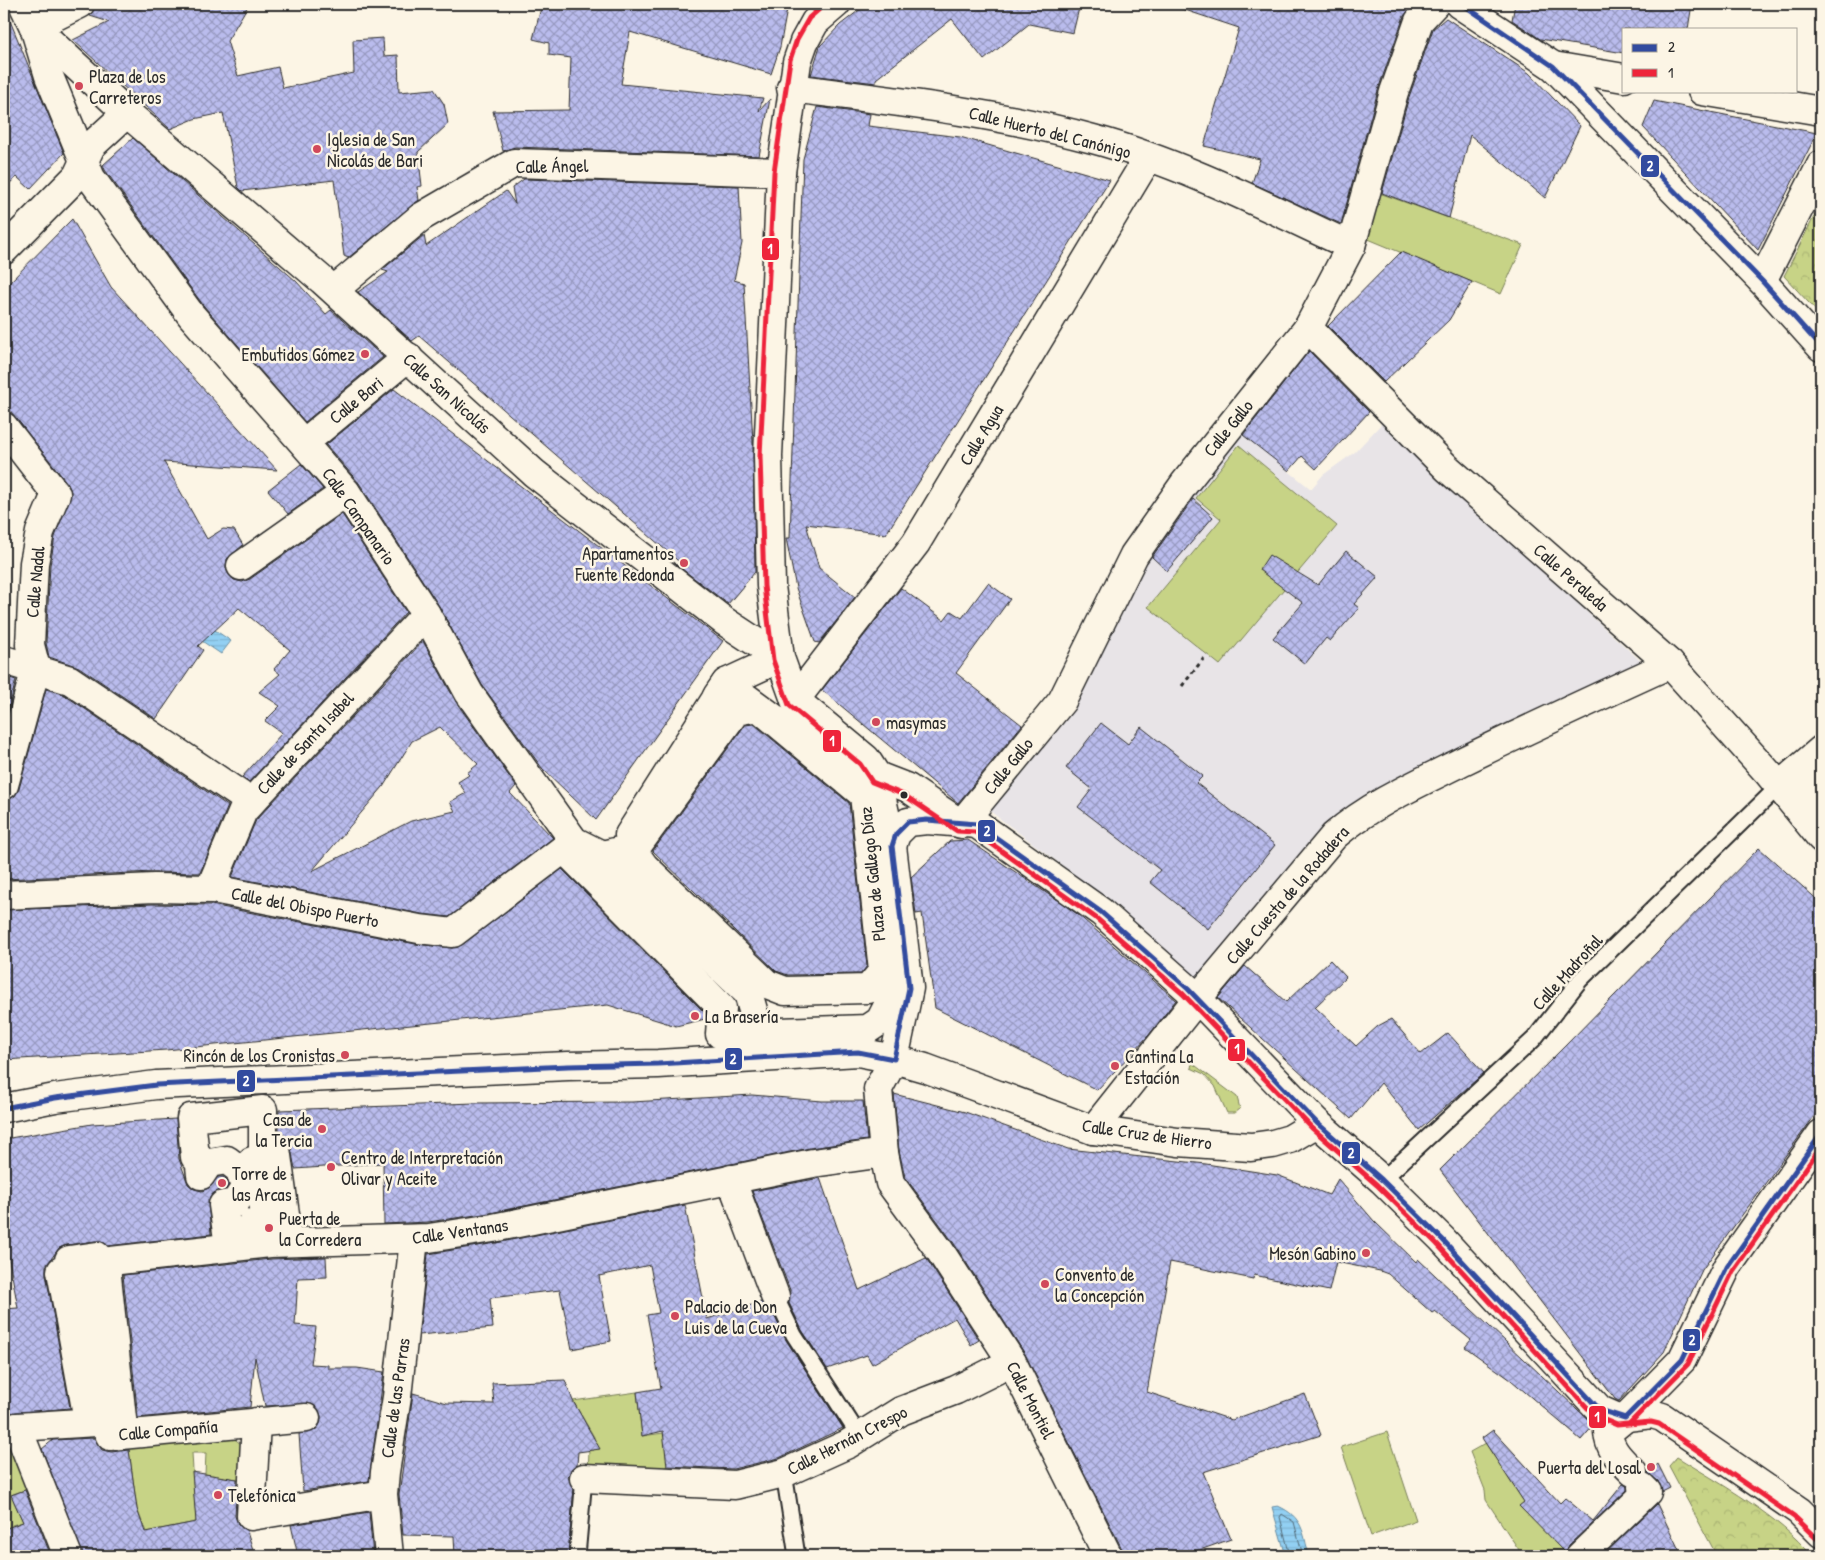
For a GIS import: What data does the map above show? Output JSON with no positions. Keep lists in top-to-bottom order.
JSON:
{
  "streets": {
    "street": [
      "Calle Huerto del Canónigo",
      "Calle Ángel",
      "Calle San Nicolás",
      "Calle Bari",
      "Calle Gallo",
      "Calle Agua",
      "Calle Campanario",
      "Calle Peraleda",
      "Calle Nadal",
      "Calle de Santa Isabel",
      "Plaza de Gallego Díaz",
      "Calle Cuesta de la Rodadera",
      "Calle del Obispo Puerto",
      "Calle Cruz de Hierro",
      "Calle Ventanas",
      "Calle de las Parras",
      "Calle Montiel",
      "Calle Compañía",
      "Calle Hernán Crespo"
    ],
    "lane": ["Calle Madroñal"]
  },
  "crossings": [
    ["Calle Huerto del Canónigo", "Calle Gallo"],
    ["Calle Huerto del Canónigo", "Calle Agua"],
    ["Calle Ángel", "Calle San Nicolás"],
    ["Calle San Nicolás", "Calle Bari"],
    ["Calle Bari", "Calle Campanario"],
    ["Calle Gallo", "Calle Peraleda"],
    ["Calle Gallo", "Plaza de Gallego Díaz"],
    ["Calle Agua", "Plaza de Gallego Díaz"],
    ["Calle Campanario", "Calle de Santa Isabel"],
    ["Calle Campanario", "Calle del Obispo Puerto"],
    ["Calle Peraleda", "Calle Cuesta de la Rodadera"],
    ["Calle Peraleda", "Calle Madroñal"],
    ["Calle de Santa Isabel", "Calle del Obispo Puerto"],
    ["Plaza de Gallego Díaz", "Calle Cruz de Hierro"],
    ["Plaza de Gallego Díaz", "Calle Ventanas"],
    ["Plaza de Gallego Díaz", "Calle Montiel"],
    ["Calle Cuesta de la Rodadera", "Calle Cruz de Hierro"],
    ["Calle Ventanas", "Calle de las Parras"],
    ["Calle Ventanas", "Calle Montiel"],
    ["Calle Ventanas", "Calle Compañía"],
    ["Calle Montiel", "Calle Hernán Crespo"]
  ],
  "places": [
    "Plaza de los Carreteros",
    "Iglesia de San Nicolás de Bari",
    "Embutidos Gómez",
    "Apartamentos Fuente Redonda",
    "masymas",
    "La Brasería",
    "Rincón de los Cronistas",
    "Cantina La Estación",
    "Casa de la Tercia",
    "Centro de Interpretación Olivar y Aceite",
    "Torre de las Arcas",
    "Puerta de la Corredera",
    "Mesón Gabino",
    "Convento de la Concepción",
    "Palacio de Don Luis de la Cueva",
    "Puerta del Losal",
    "Telefónica"
  ],
  "lines": ["transit line 2", "transit line 1"],
  "legend": ["2", "1"]
}
